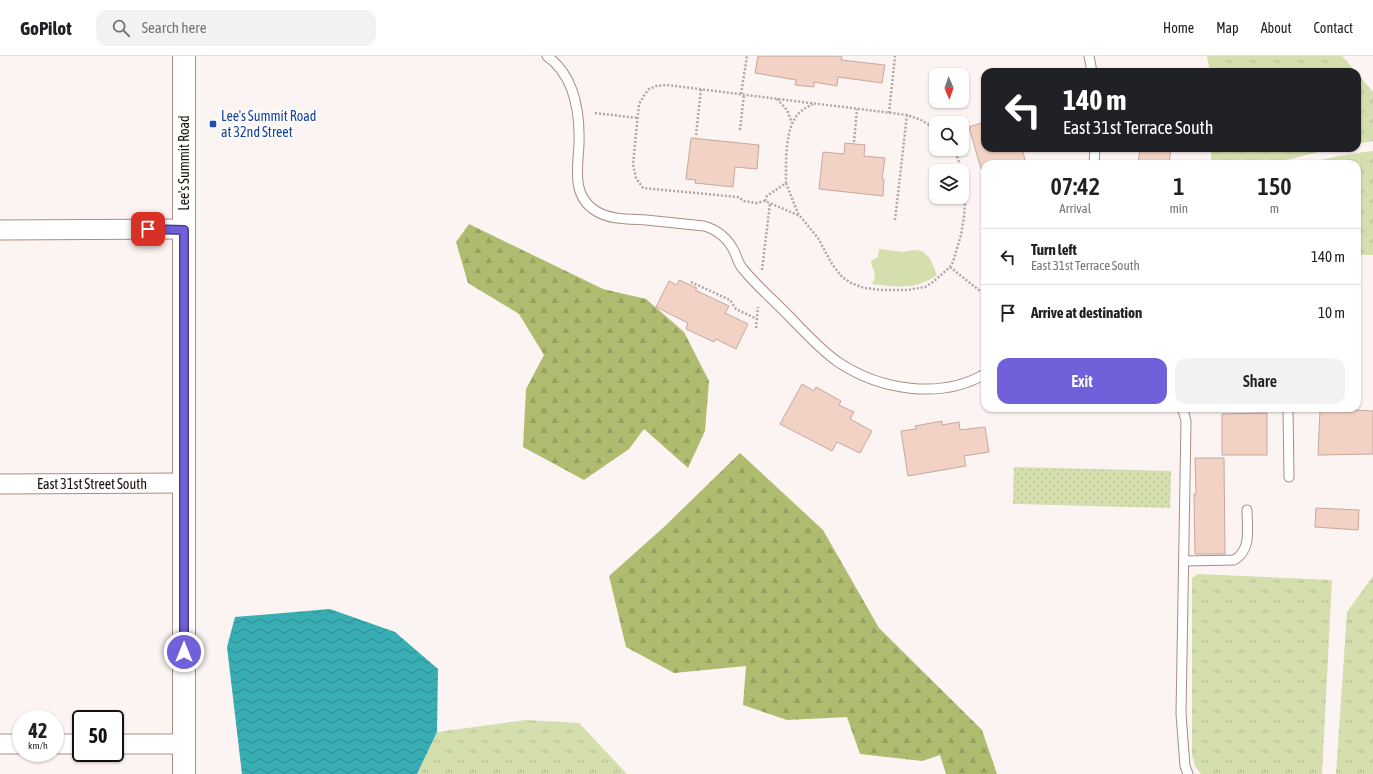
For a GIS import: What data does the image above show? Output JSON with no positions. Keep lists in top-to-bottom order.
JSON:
{
  "streets": {
    "main road": ["Lee's Summit Road"],
    "street": ["East 31st Street South"]
  },
  "crossings": [
    ["Lee's Summit Road", "East 31st Street South"]
  ],
  "places": {
    "transit": ["Lee's Summit Road at 32nd Street"]
  },
  "north": "bottom",
  "page": {
    "header": "GoPilot",
    "search": "Search here",
    "nav": [
      "Home",
      "Map",
      "About",
      "Contact"
    ],
    "turn": ["140 m", "East 31st Terrace South"],
    "eta": [
      "07:42",
      "Arrival",
      "1",
      "min",
      "150",
      "m"
    ],
    "list": [
      {
        "name": "Turn left",
        "note": "East 31st Terrace South",
        "value": "140 m"
      },
      {
        "name": "Arrive at destination",
        "value": "10 m"
      }
    ],
    "buttons": ["Exit", "Share"],
    "speed": "42 km/h",
    "limit": "50"
  }
}
